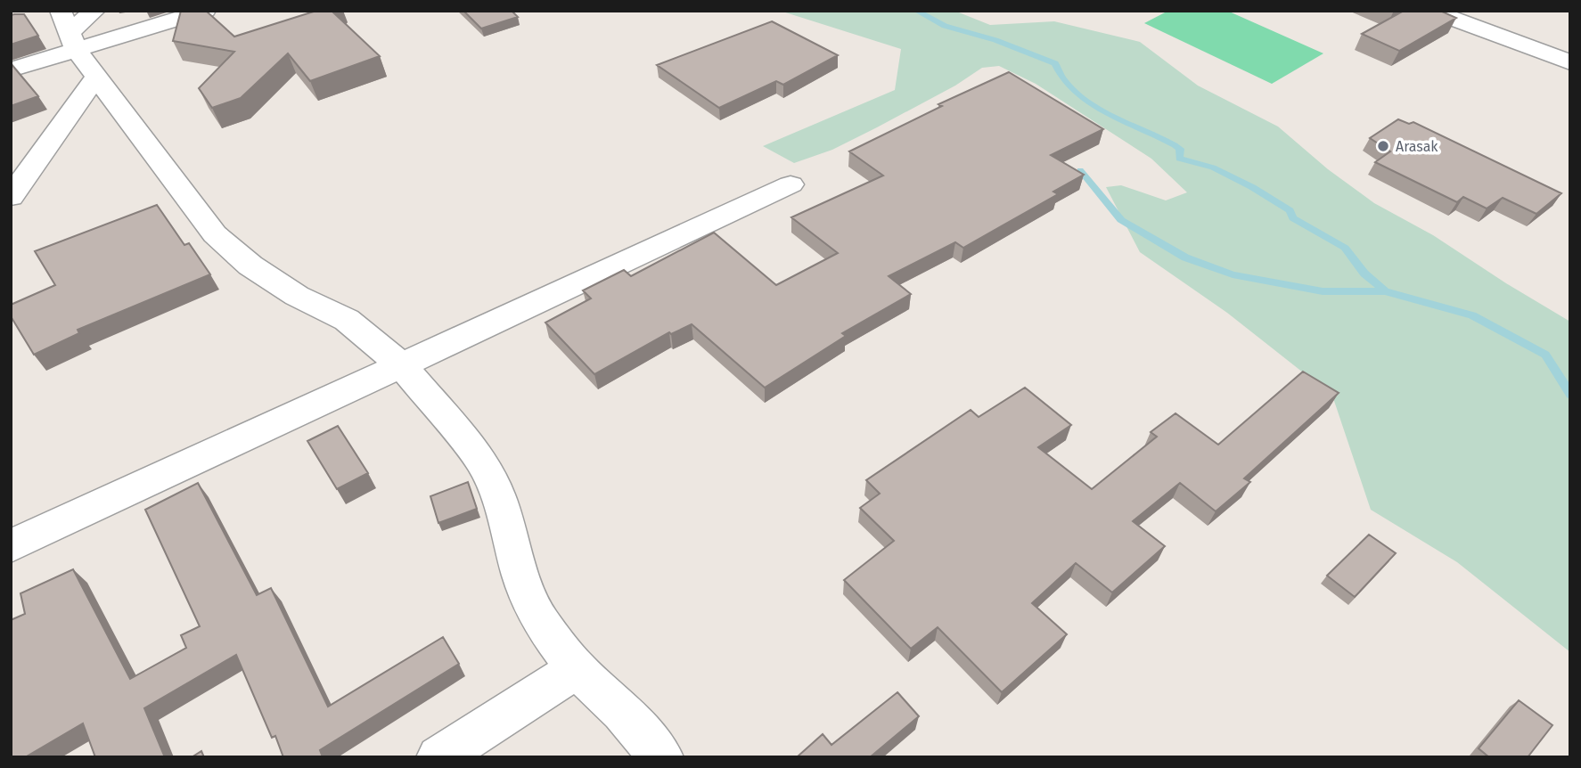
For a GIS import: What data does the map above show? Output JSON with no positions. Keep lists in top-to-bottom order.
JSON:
{
  "places": ["Arasak"]
}
